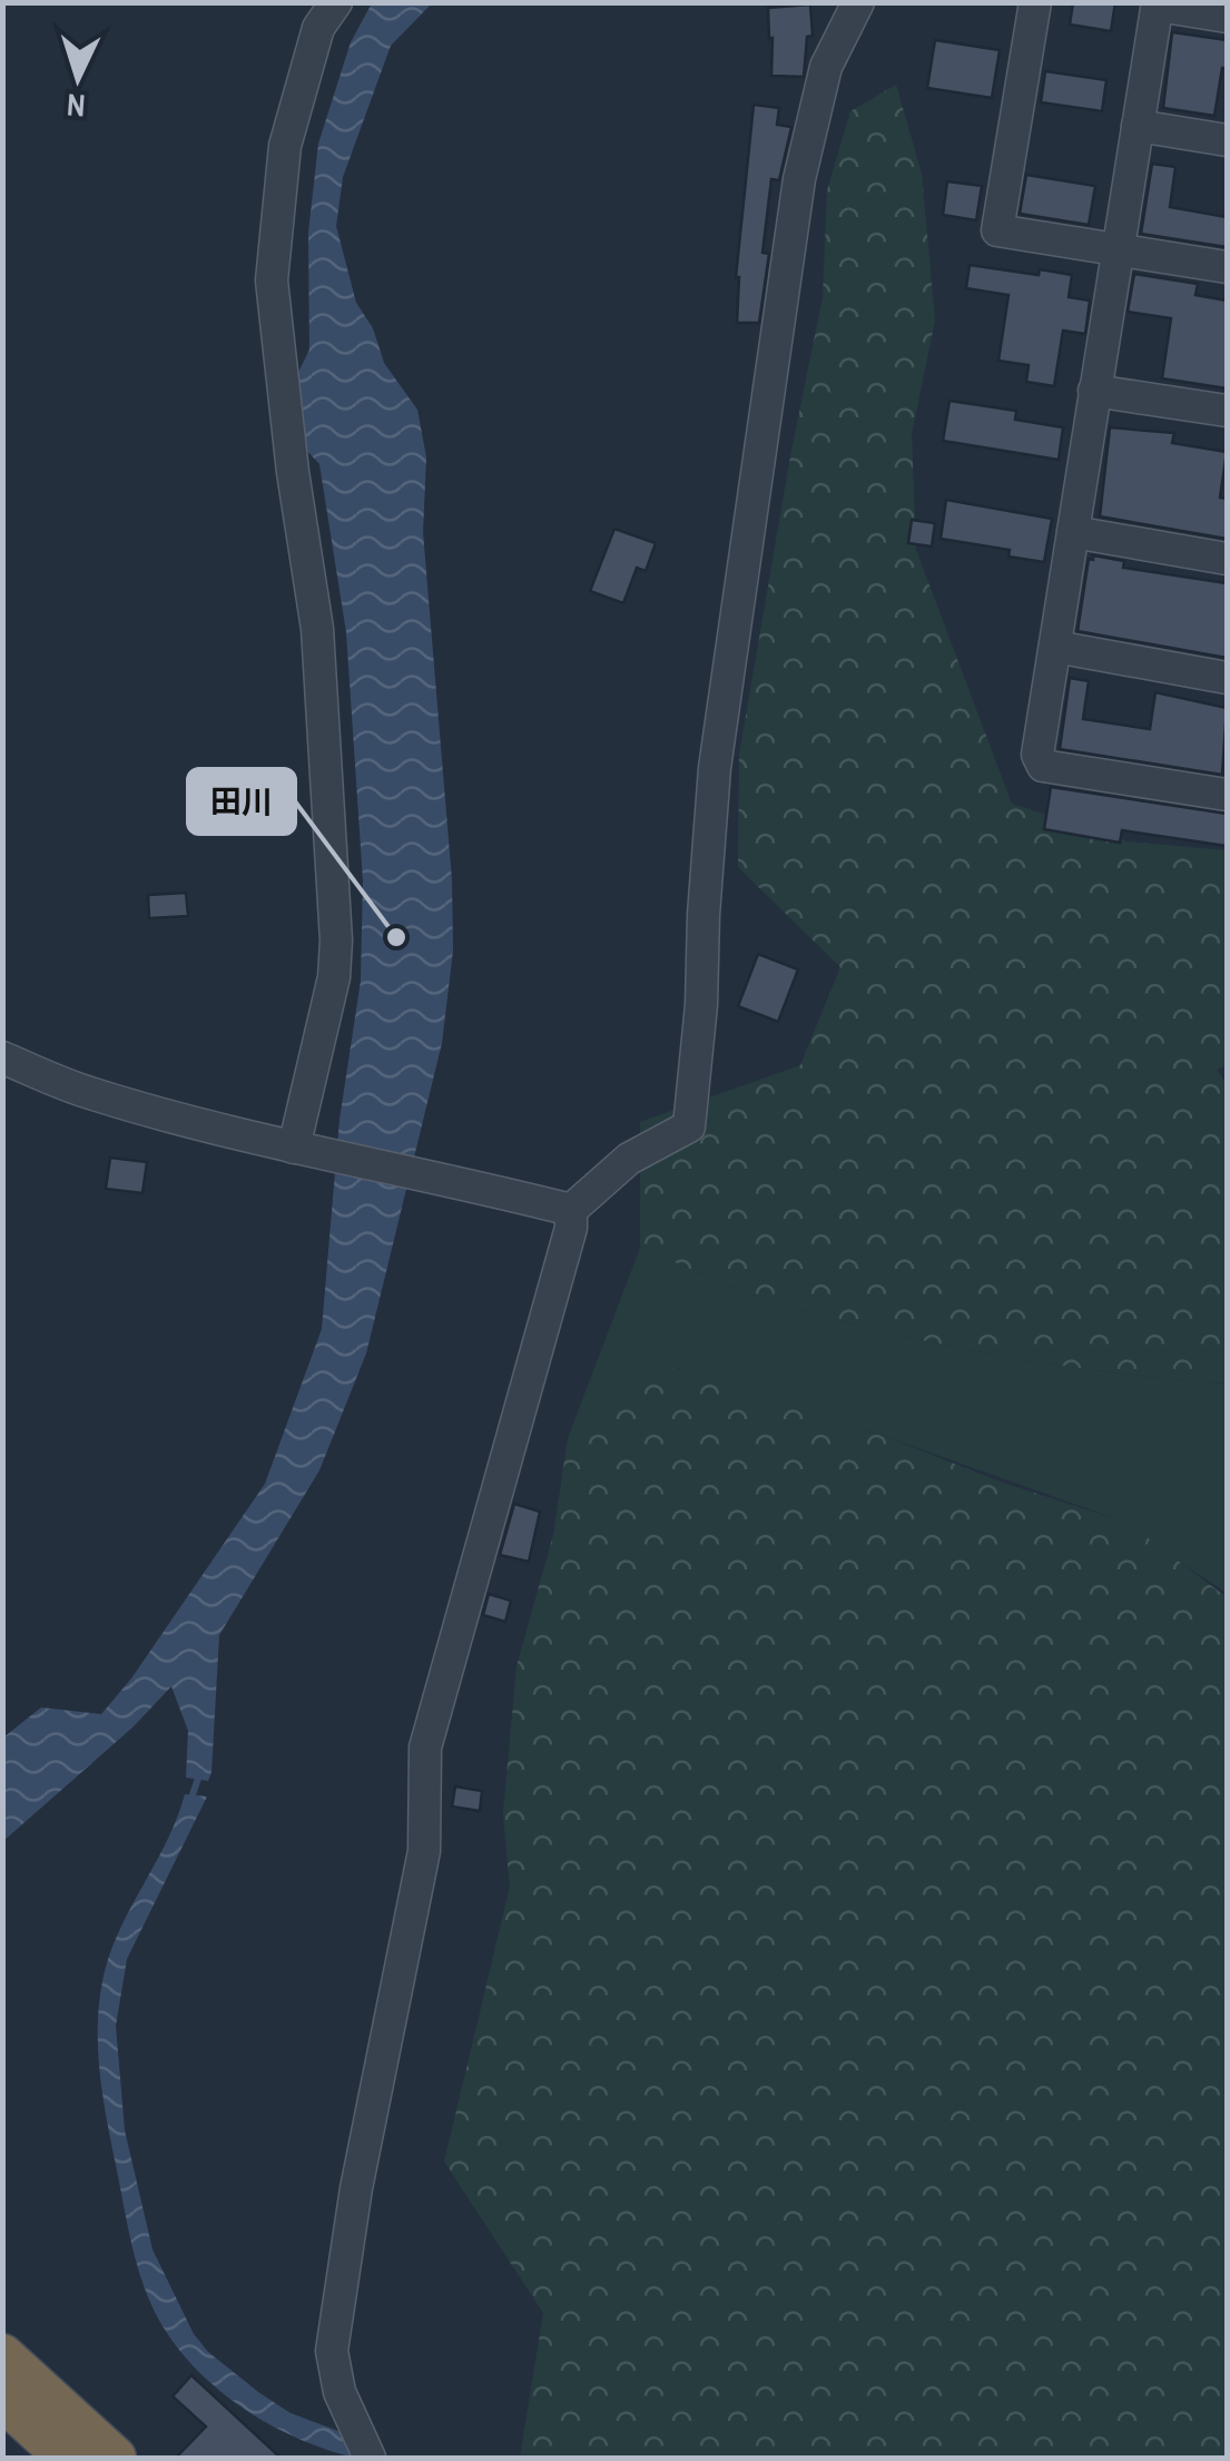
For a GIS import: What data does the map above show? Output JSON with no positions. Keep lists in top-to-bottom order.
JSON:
{
  "places": ["田川"],
  "north": "bottom"
}
